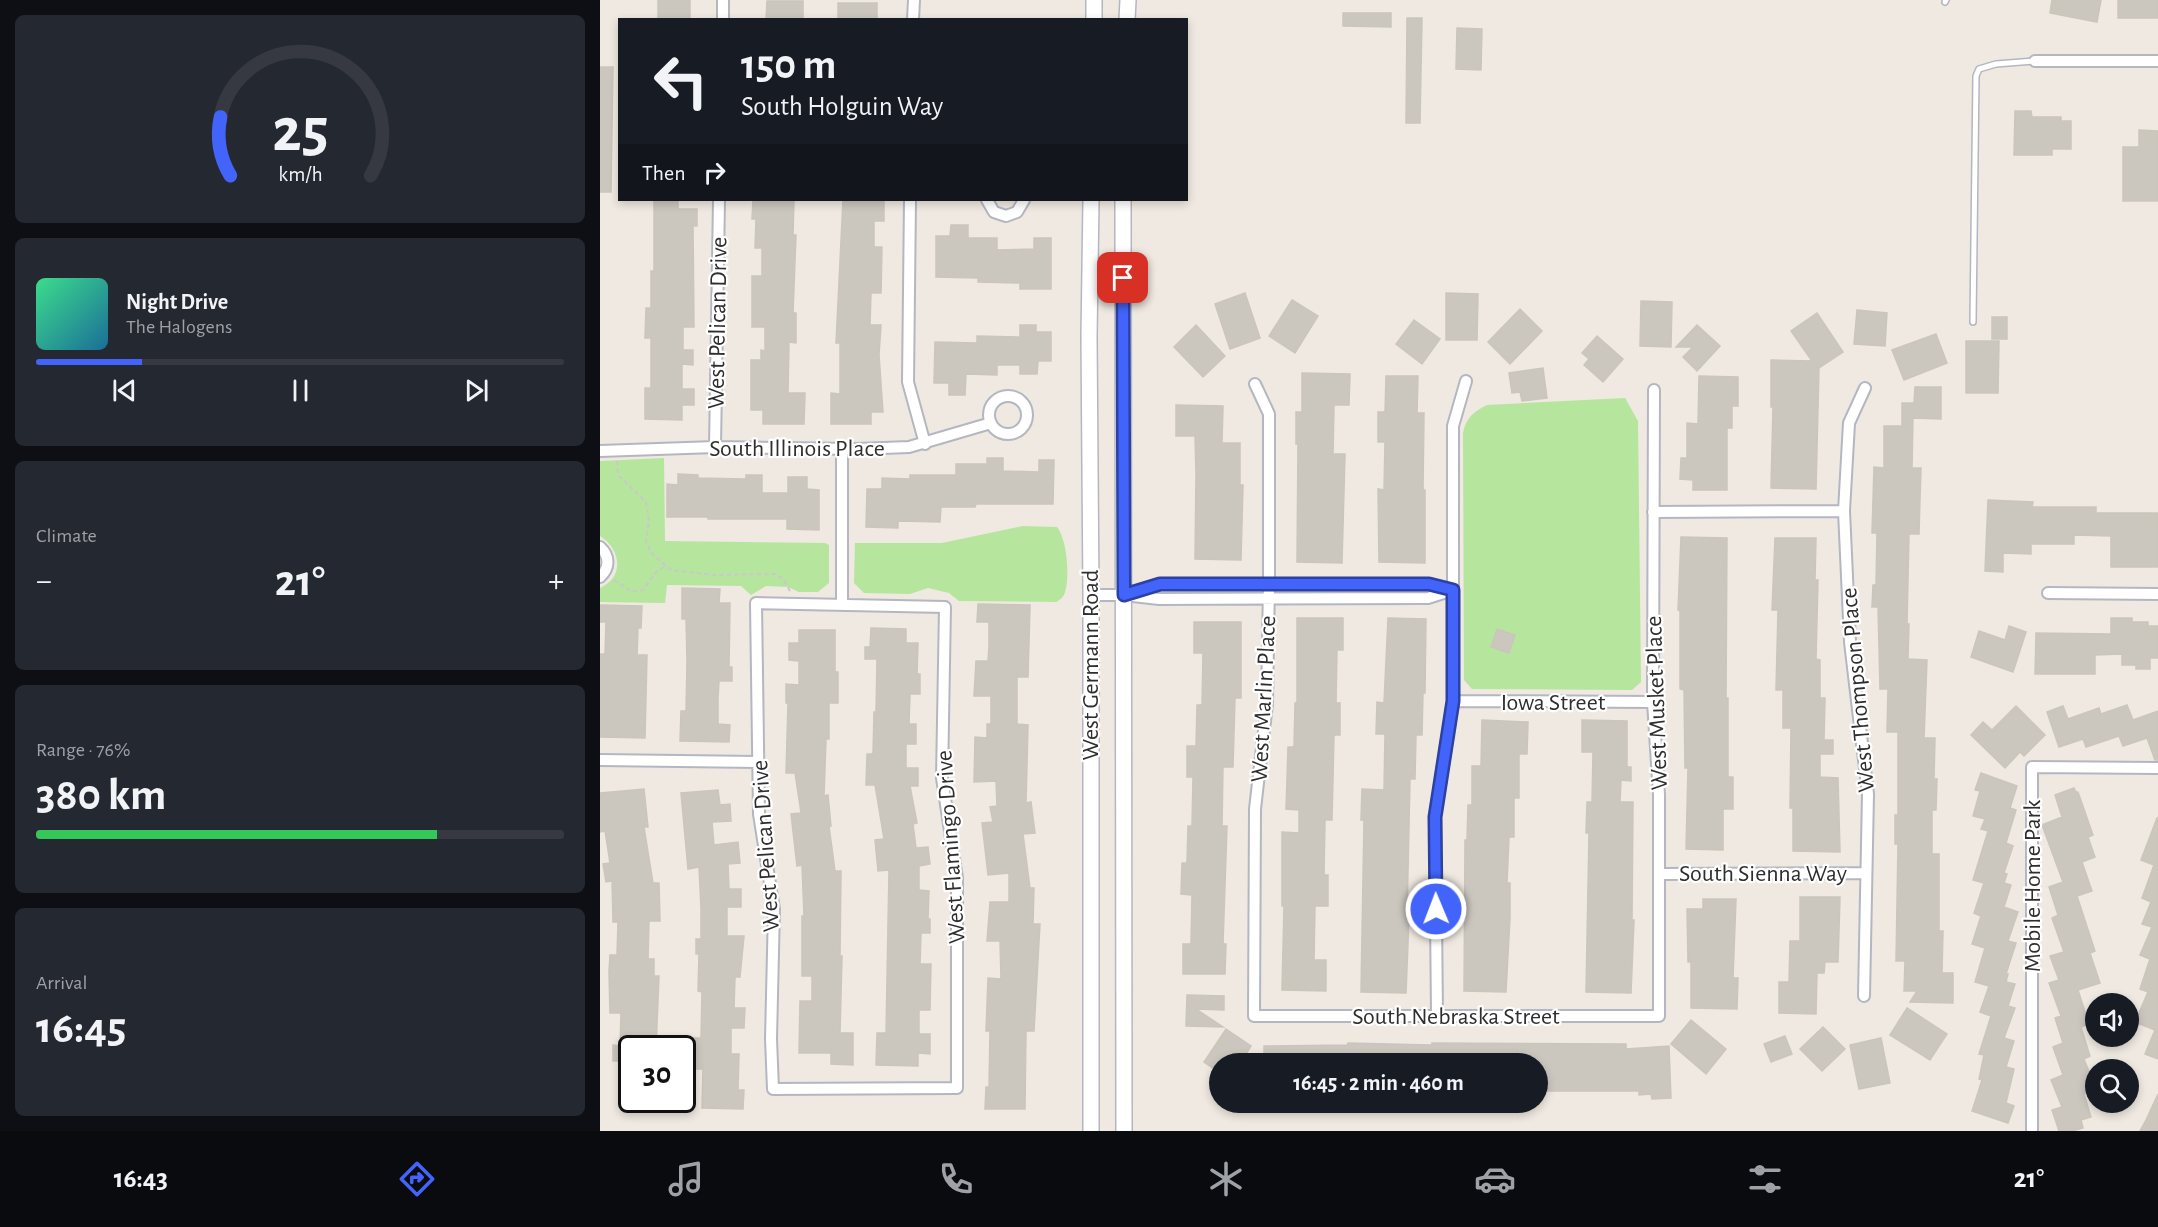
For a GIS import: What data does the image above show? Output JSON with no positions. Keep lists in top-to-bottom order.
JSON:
{
  "streets": {
    "main road": ["West Germann Road"],
    "street": [
      "West Pelican Drive",
      "South Illinois Place",
      "West Thompson Place",
      "West Marlin Place",
      "Iowa Street",
      "West Musket Place",
      "West Flamingo Drive",
      "South Sienna Way",
      "Mobile Home Park",
      "South Nebraska Street"
    ]
  },
  "crossings": [
    ["West Pelican Drive", "South Illinois Place"],
    ["West Pelican Drive", "West Flamingo Drive"],
    ["West Thompson Place", "South Sienna Way"],
    ["West Marlin Place", "South Nebraska Street"],
    ["Iowa Street", "West Musket Place"],
    ["West Musket Place", "South Sienna Way"],
    ["West Musket Place", "South Nebraska Street"]
  ],
  "page": {
    "turn": ["150 m", "South Holguin Way"],
    "then": "Then",
    "song": ["Night Drive", "The Halogens"],
    "tile": [
      "Climate",
      ["Range · 76%", "380 km"],
      ["Arrival", "16:45"]
    ],
    "heat": ["−", "21°", "+"],
    "limit": "30",
    "trip": "16:45 · 2 min · 460 m",
    "tabs": ["16:43", "21°"],
    "gauge": ["25", "km/h"]
  }
}
